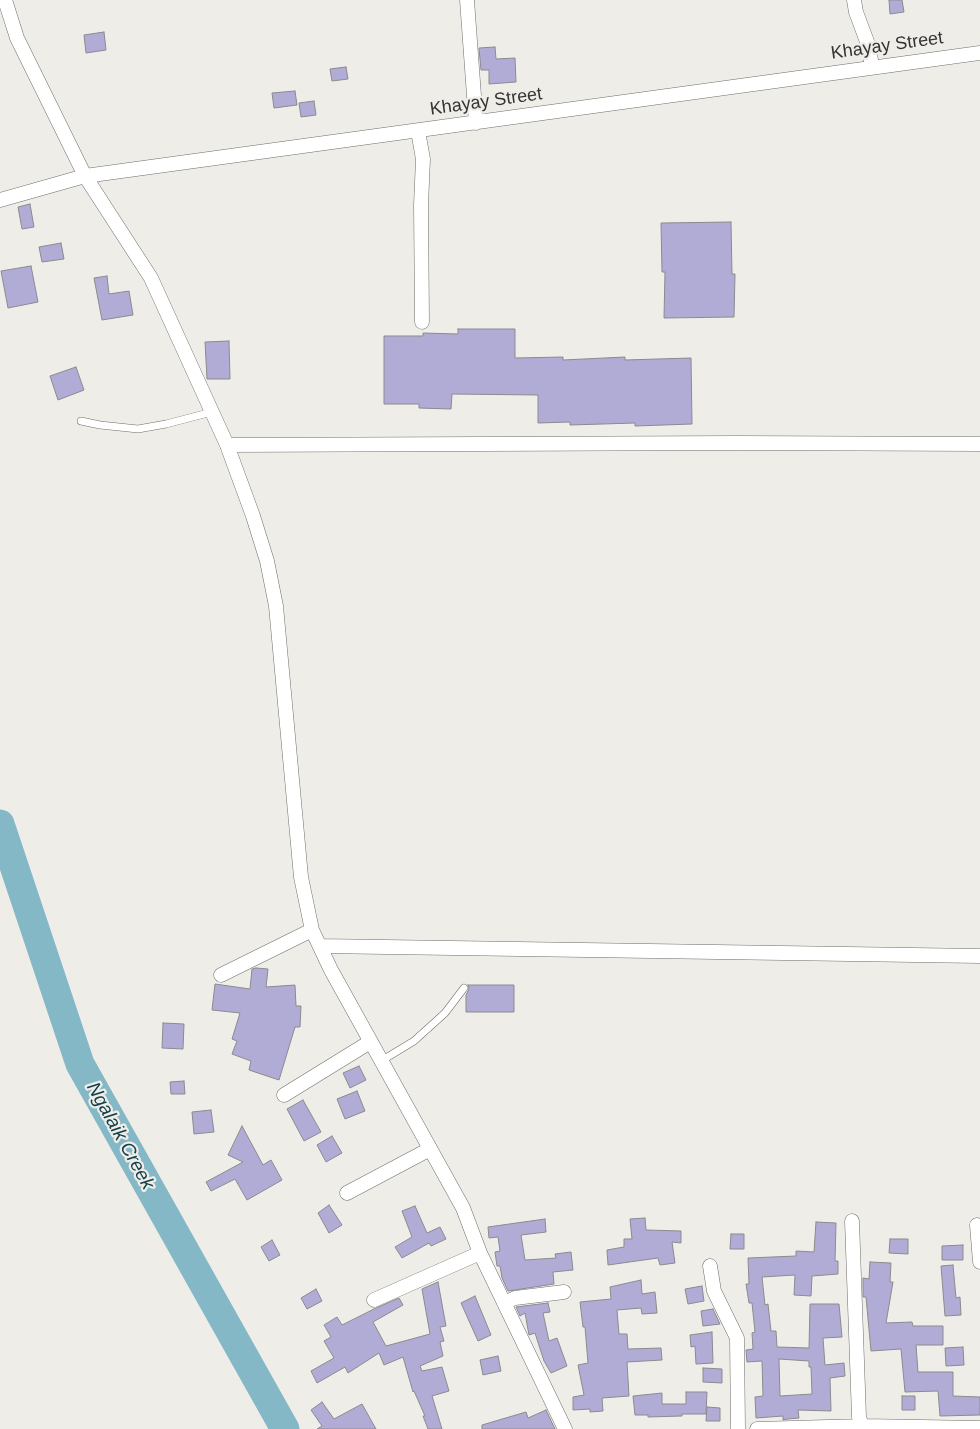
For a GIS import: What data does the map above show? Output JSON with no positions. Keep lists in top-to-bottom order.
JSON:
{
  "streets": {
    "street": ["Khayay Street"]
  },
  "water": ["Ngalaik Creek"]
}
